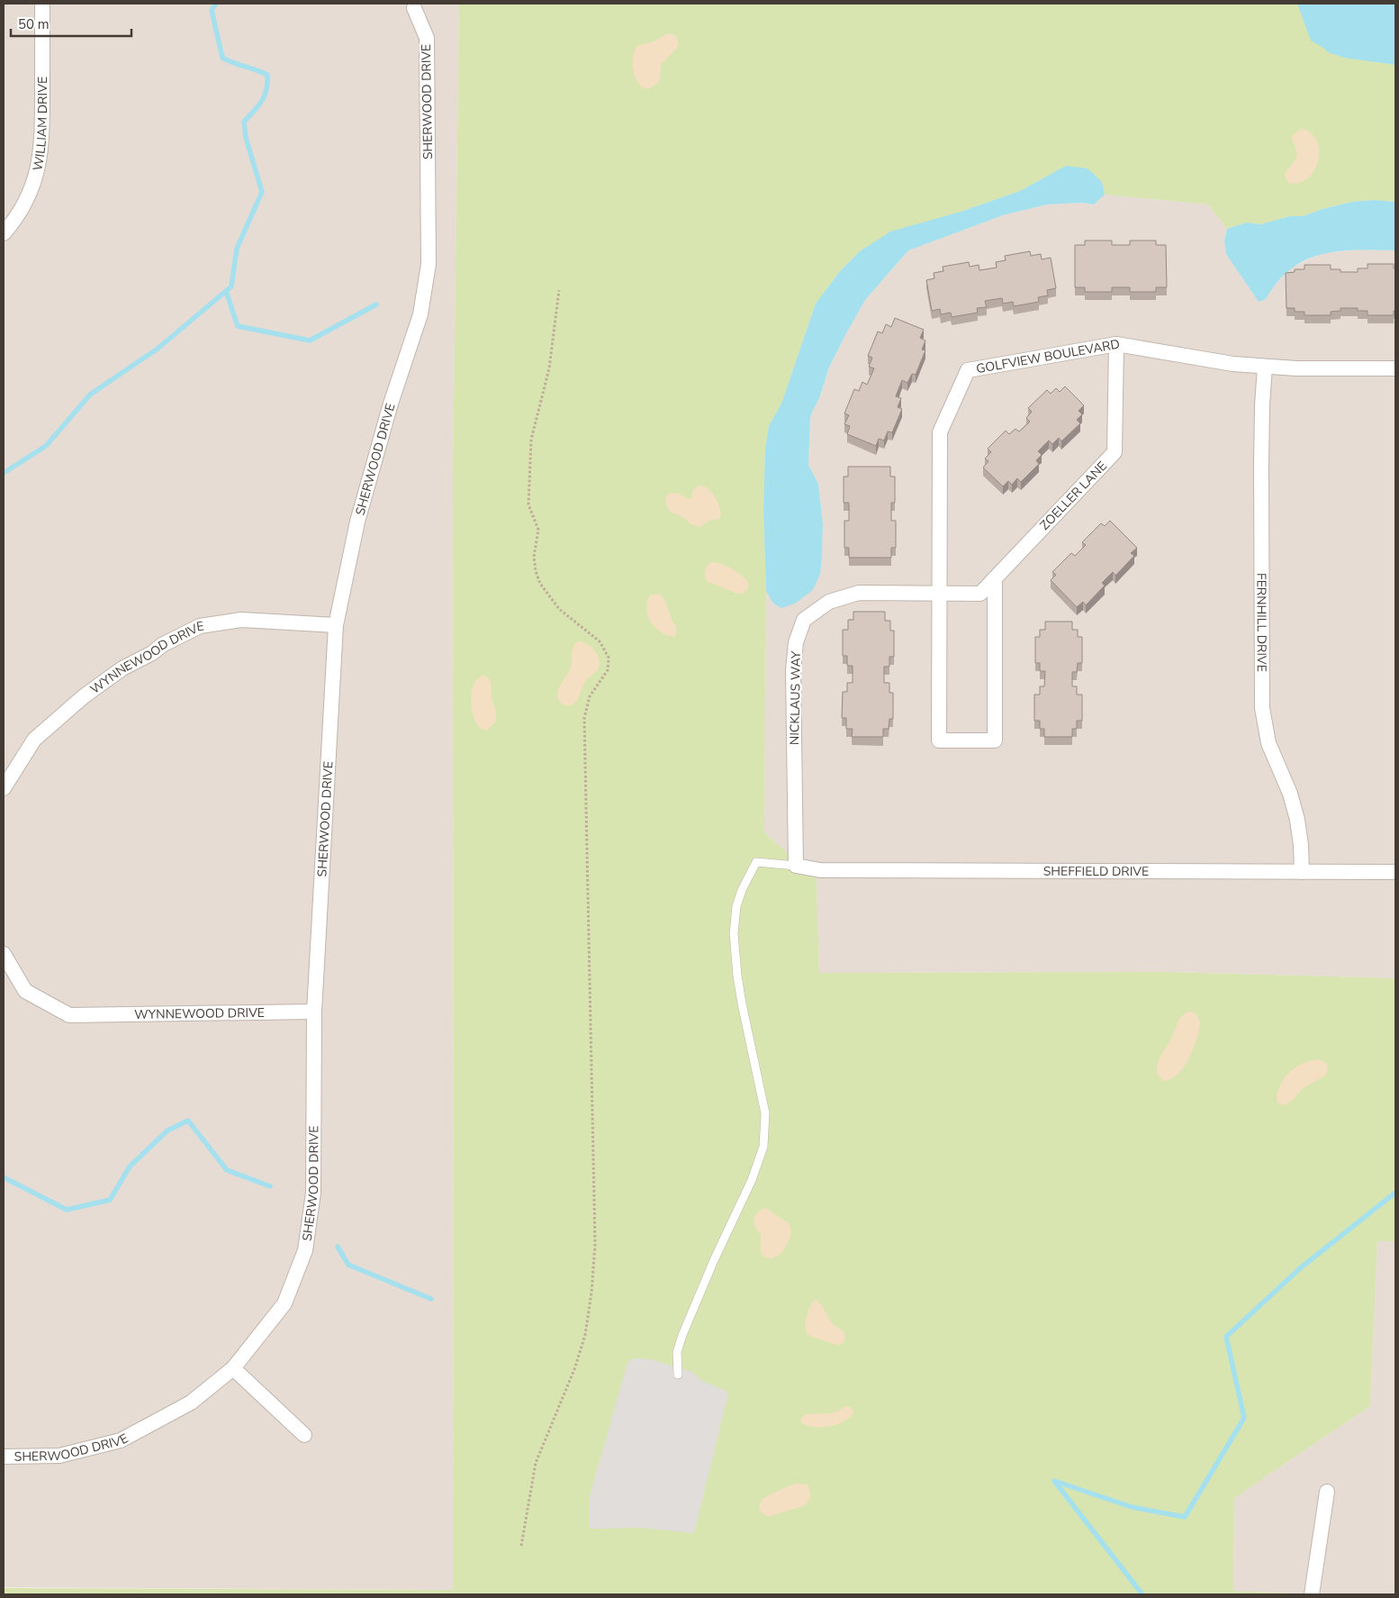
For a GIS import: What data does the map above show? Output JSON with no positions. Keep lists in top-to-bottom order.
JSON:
{
  "streets": {
    "street": [
      "SHERWOOD DRIVE",
      "WILLIAM DRIVE",
      "GOLFVIEW BOULEVARD",
      "ZOELLER LANE",
      "FERNHILL DRIVE",
      "WYNNEWOOD DRIVE",
      "NICKLAUS WAY",
      "SHEFFIELD DRIVE"
    ]
  },
  "crossings": [
    ["SHERWOOD DRIVE", "WYNNEWOOD DRIVE"],
    ["GOLFVIEW BOULEVARD", "ZOELLER LANE"],
    ["GOLFVIEW BOULEVARD", "FERNHILL DRIVE"],
    ["GOLFVIEW BOULEVARD", "NICKLAUS WAY"],
    ["ZOELLER LANE", "NICKLAUS WAY"],
    ["FERNHILL DRIVE", "SHEFFIELD DRIVE"],
    ["NICKLAUS WAY", "SHEFFIELD DRIVE"]
  ],
  "scale_bar": "50 m"
}
